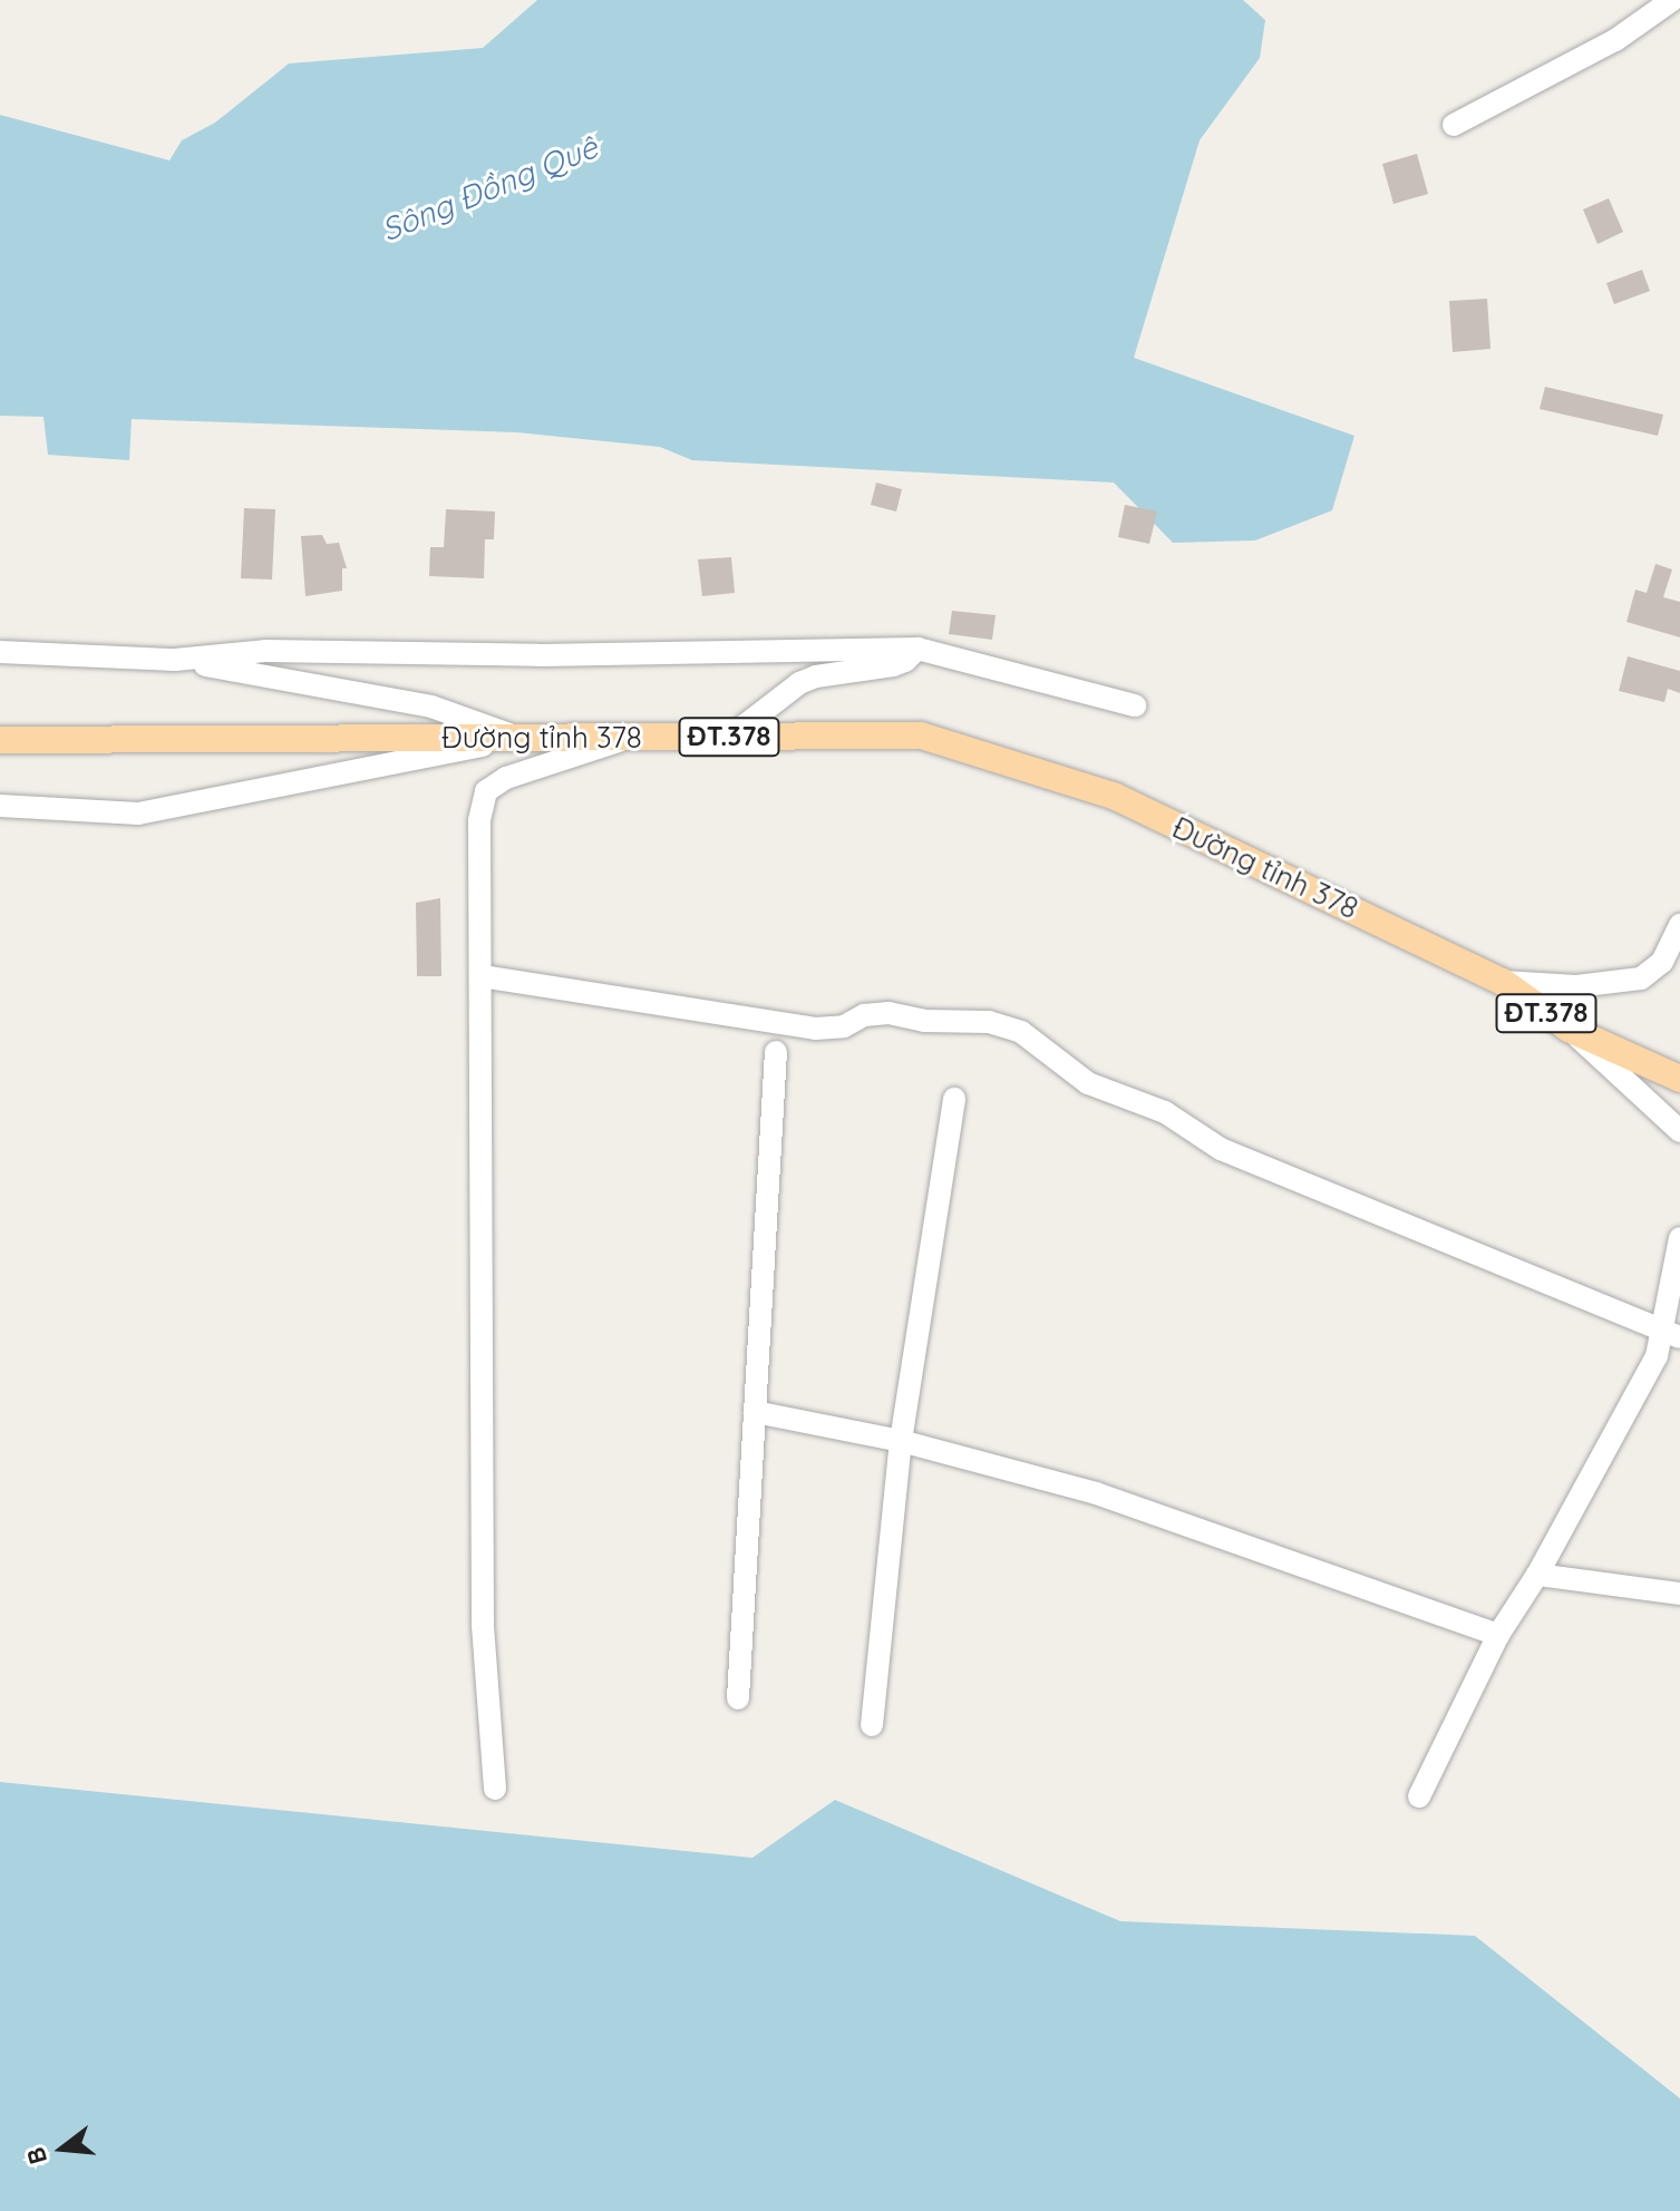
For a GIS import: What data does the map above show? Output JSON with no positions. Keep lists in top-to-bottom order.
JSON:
{
  "streets": {
    "main road": ["ĐT.378", "Đường tỉnh 378"]
  },
  "crossings": [
    ["ĐT.378", "Đường tỉnh 378"]
  ],
  "water": ["Sông Đồng Quê"],
  "north": "left"
}
